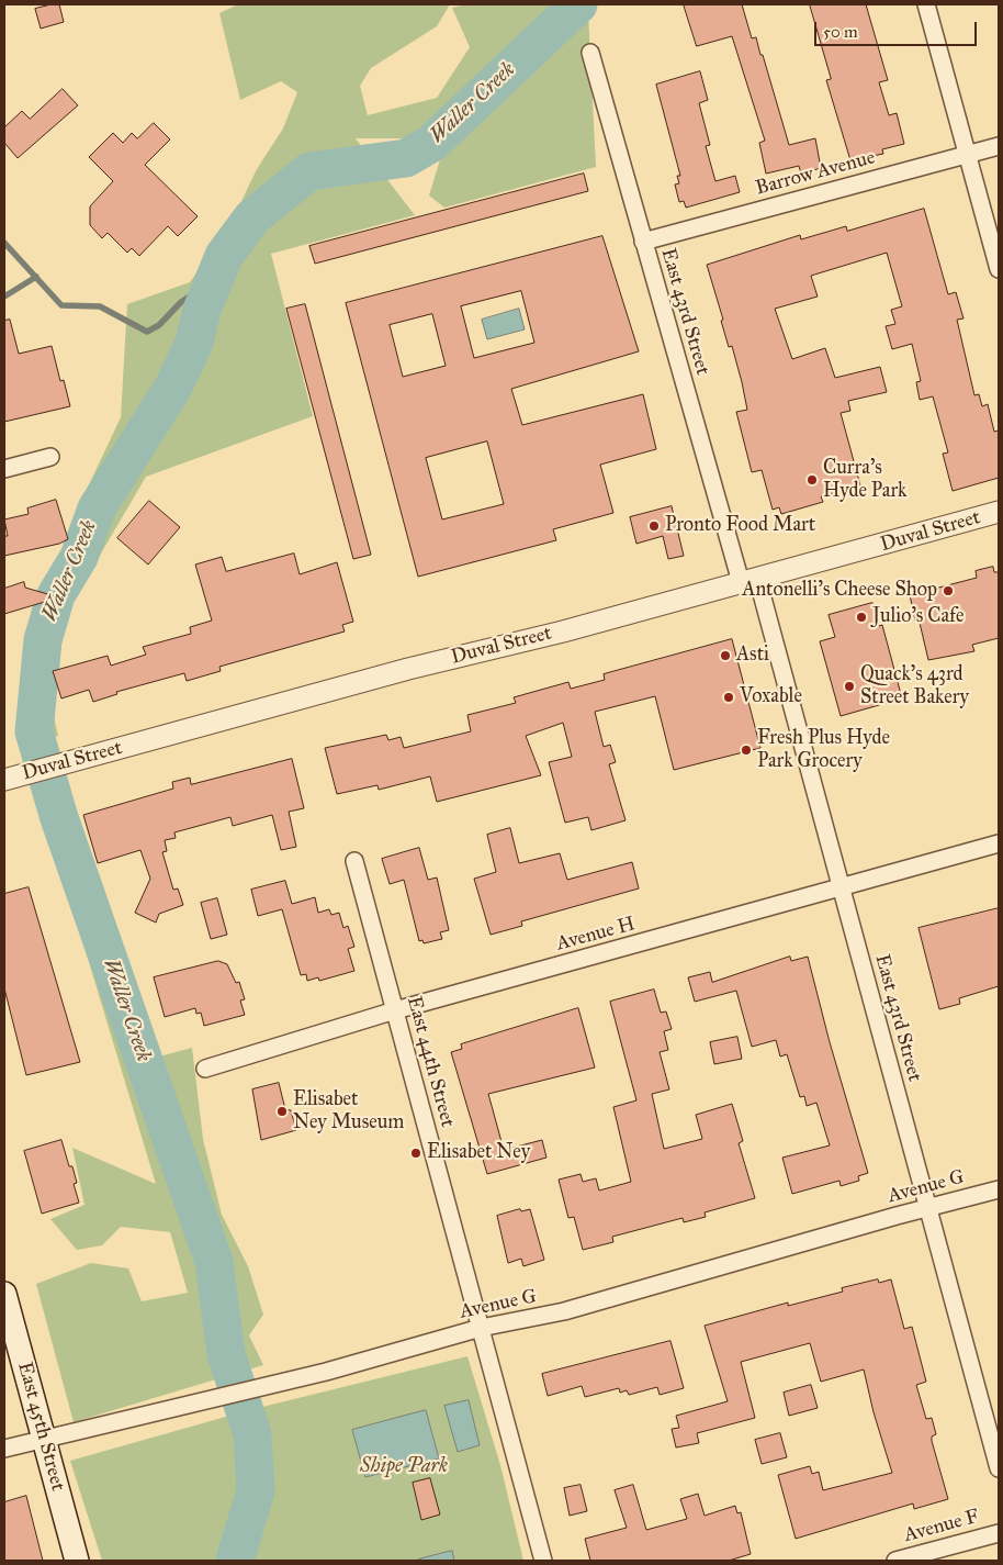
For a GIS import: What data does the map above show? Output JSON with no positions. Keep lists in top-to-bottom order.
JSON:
{
  "streets": {
    "main road": ["East 45th Street"],
    "street": [
      "Barrow Avenue",
      "East 43rd Street",
      "Duval Street",
      "Avenue H",
      "East 44th Street",
      "Avenue G",
      "Avenue F"
    ]
  },
  "crossings": [
    ["Barrow Avenue", "East 43rd Street"],
    ["East 43rd Street", "Duval Street"],
    ["East 43rd Street", "Avenue H"],
    ["East 43rd Street", "Avenue G"],
    ["Avenue H", "East 44th Street"],
    ["East 44th Street", "Avenue G"],
    ["Avenue G", "East 45th Street"]
  ],
  "water": ["Waller Creek"],
  "parks": ["Shipe Park"],
  "places": [
    "Curra's Hyde Park",
    "Pronto Food Mart",
    "Antonelli's Cheese Shop",
    "Julio's Cafe",
    "Asti",
    "Quack's 43rd Street Bakery",
    "Voxable",
    "Fresh Plus Hyde Park Grocery",
    "Elisabet Ney Museum",
    "Elisabet Ney"
  ],
  "scale_bar": "50 m"
}
